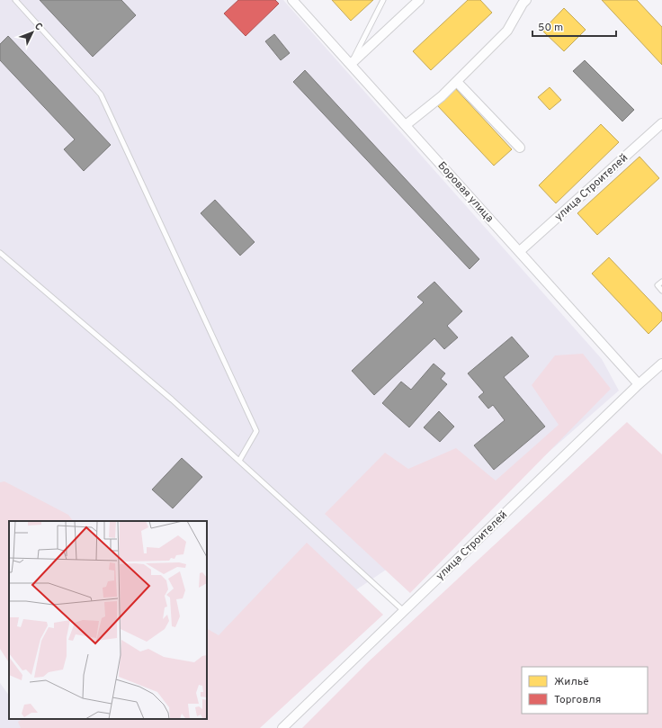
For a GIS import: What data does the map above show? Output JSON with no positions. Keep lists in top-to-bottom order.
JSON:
{
  "streets": {
    "street": ["улица Строителей", "Боровая улица"]
  },
  "crossings": [
    ["улица Строителей", "Боровая улица"]
  ],
  "legend": ["Жильё", "Торговля"],
  "scale_bar": "50 m",
  "north": "top right"
}
